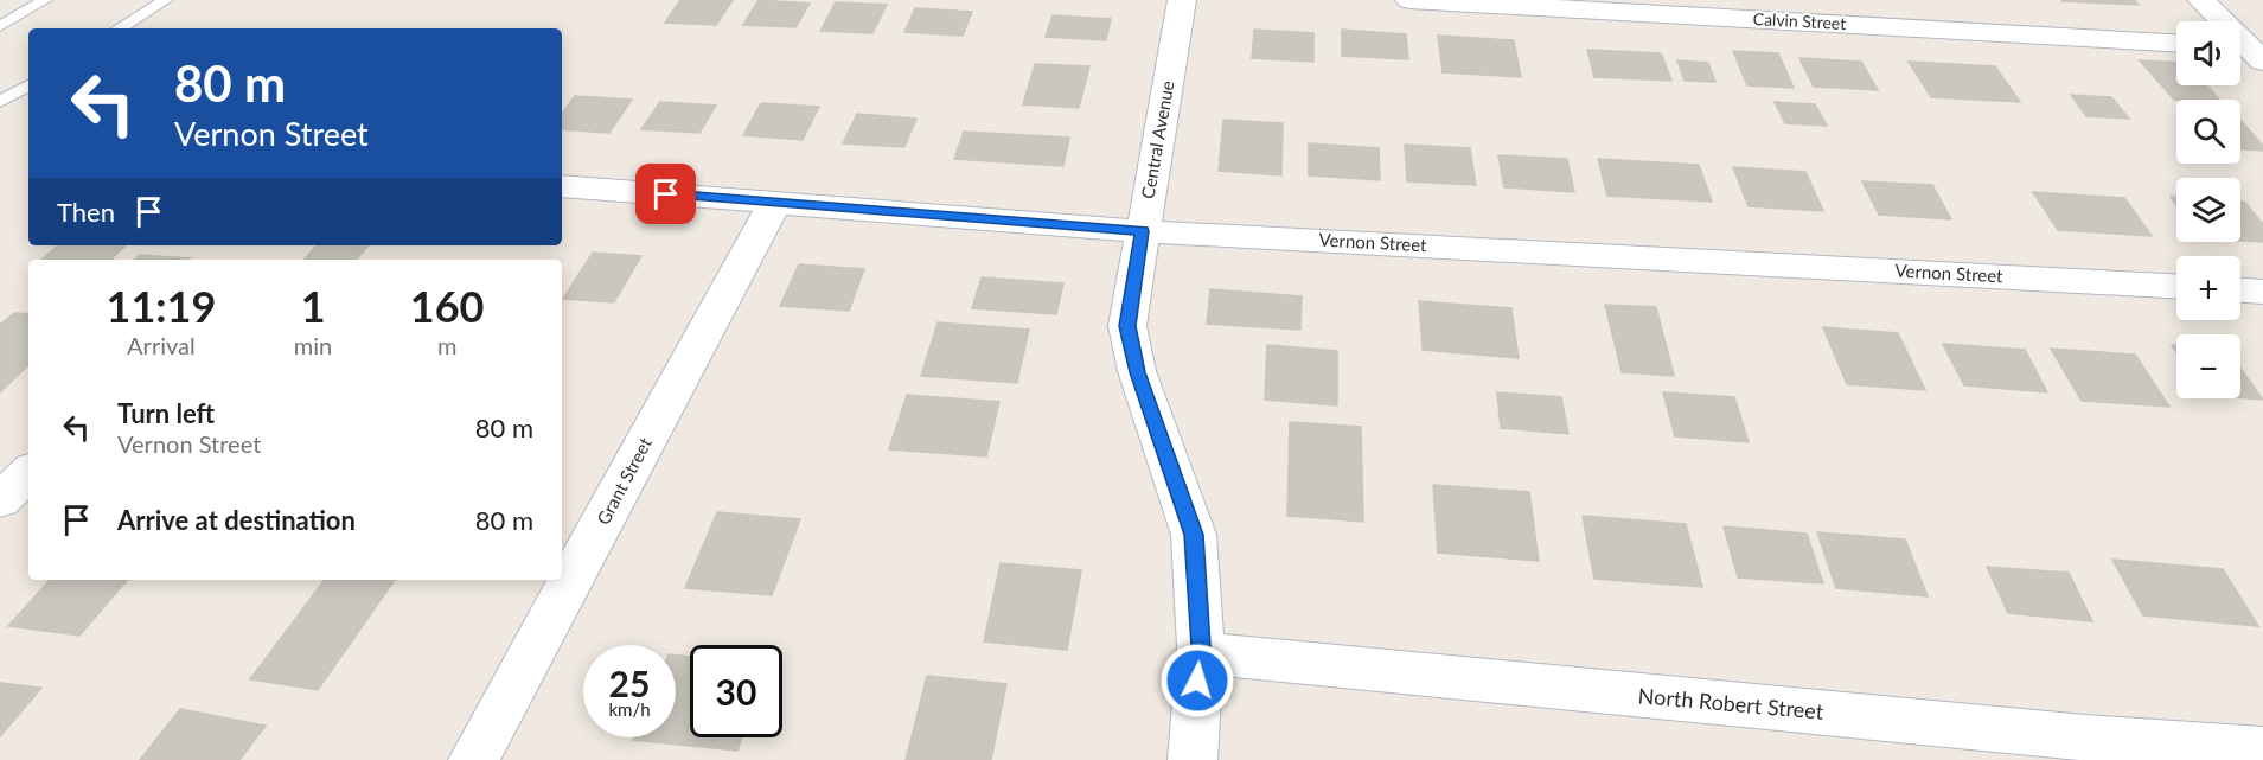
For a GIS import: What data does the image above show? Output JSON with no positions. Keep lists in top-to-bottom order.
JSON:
{
  "streets": {
    "street": [
      "Calvin Street",
      "Central Avenue",
      "Vernon Street",
      "Grant Street",
      "North Robert Street"
    ]
  },
  "crossings": [
    ["Central Avenue", "Vernon Street"],
    ["Central Avenue", "North Robert Street"],
    ["Vernon Street", "Grant Street"]
  ],
  "page": {
    "map_buttons": ["+", "−"],
    "turn": ["80 m", "Vernon Street"],
    "then": "Then",
    "eta": [
      "11:19",
      "Arrival",
      "1",
      "min",
      "160",
      "m"
    ],
    "list": [
      {
        "name": "Turn left",
        "note": "Vernon Street",
        "value": "80 m"
      },
      {
        "name": "Arrive at destination",
        "value": "80 m"
      }
    ],
    "speed": "25 km/h",
    "limit": "30"
  }
}
